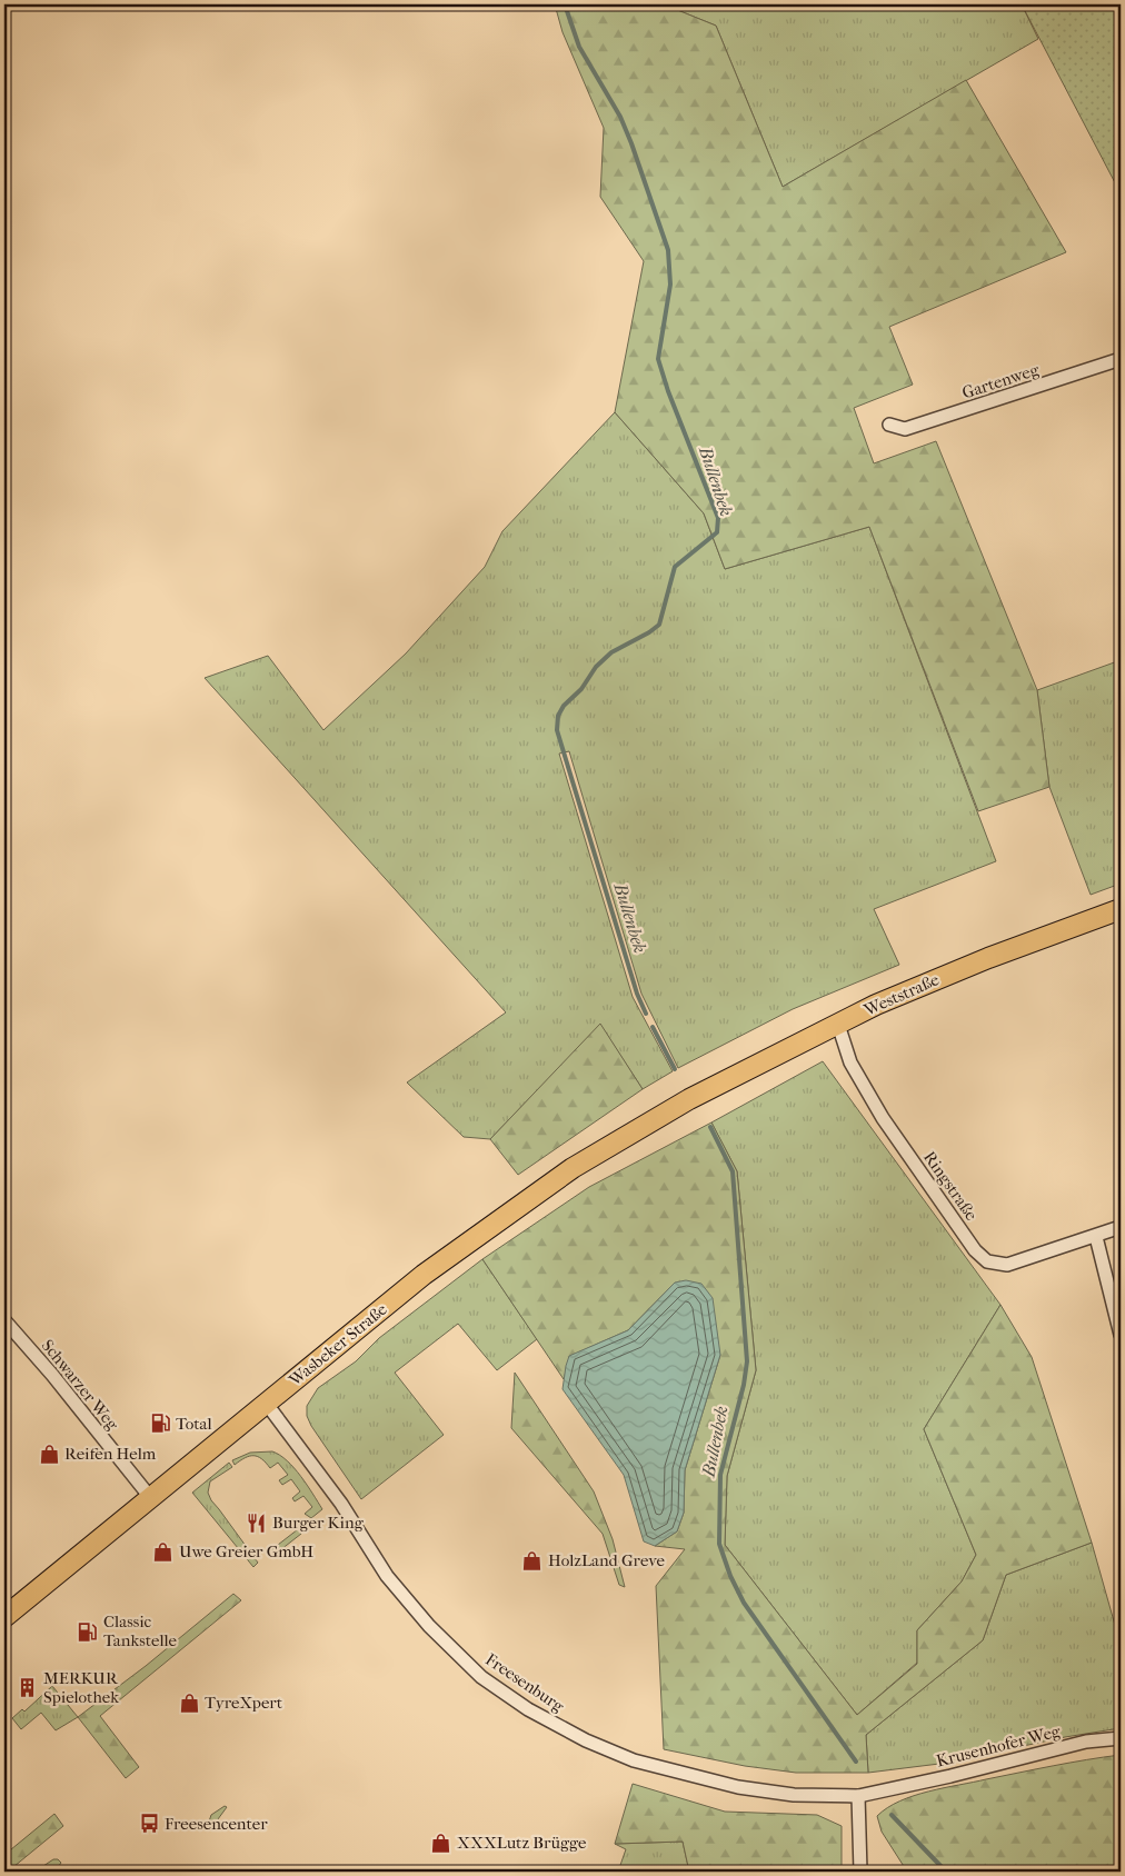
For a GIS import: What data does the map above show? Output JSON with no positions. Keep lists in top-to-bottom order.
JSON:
{
  "streets": {
    "main road": ["Weststraße", "Wasbeker Straße"],
    "street": [
      "Gartenweg",
      "Ringstraße",
      "Schwarzer Weg",
      "Freesenburg",
      "Krusenhofer Weg"
    ]
  },
  "crossings": [
    ["Weststraße", "Ringstraße"],
    ["Weststraße", "Wasbeker Straße"],
    ["Wasbeker Straße", "Schwarzer Weg"],
    ["Wasbeker Straße", "Freesenburg"],
    ["Freesenburg", "Krusenhofer Weg"]
  ],
  "water": ["Bullenbek"],
  "places": {
    "fuel station": ["Total", "Classic Tankstelle"],
    "shop": [
      "Reifen Helm",
      "Uwe Greier GmbH",
      "HolzLand Greve",
      "TyreXpert",
      "XXXLutz Brügge"
    ],
    "restaurant": ["Burger King"],
    "building": ["MERKUR Spielothek"],
    "bus stop": ["Freesencenter"]
  }
}
